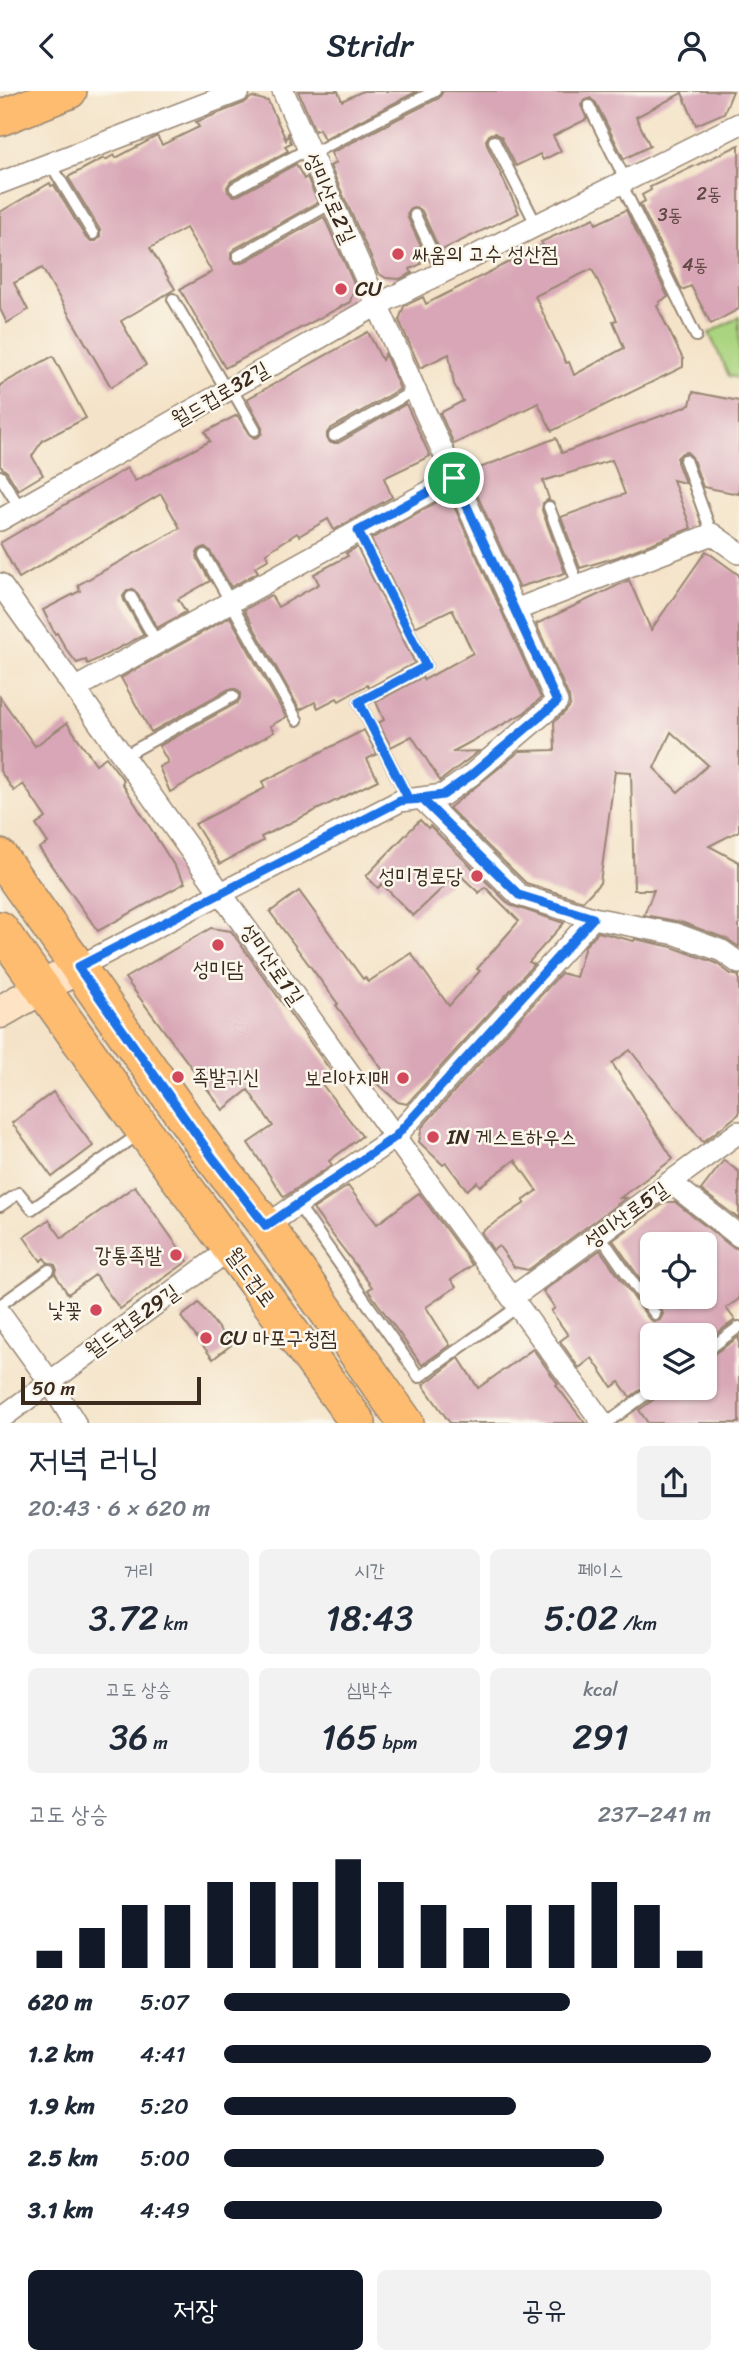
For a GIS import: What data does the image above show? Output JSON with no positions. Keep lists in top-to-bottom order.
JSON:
{
  "streets": {
    "main road": ["월드컵로"],
    "street": [
      "성미산로2길",
      "월드컵로32길",
      "성미산로1길",
      "성미산로5길",
      "월드컵로29길"
    ]
  },
  "crossings": [
    ["성미산로2길", "월드컵로32길"],
    ["성미산로1길", "성미산로5길"],
    ["성미산로1길", "월드컵로"],
    ["월드컵로", "월드컵로29길"]
  ],
  "places": [
    "싸움의 고수 성산점",
    "CU",
    "성미경로당",
    "성미담",
    "족발귀신",
    "보리아지매",
    "IN 게스트하우스",
    "강통족발",
    "낯꽃",
    "CU 마포구청점"
  ],
  "house_numbers": ["2동", "3동", "4동"],
  "scale_bar": "50 m",
  "page": {
    "header": "Stridr",
    "scale": "50 m",
    "heading": ["저녁 러닝", "20:43 · 6 × 620 m"],
    "stats": [
      ["거리", "3.72 km"],
      ["시간", "18:43"],
      ["페이스", "5:02 /km"],
      ["고도 상승", "36 m"],
      ["심박수", "165 bpm"],
      ["kcal", "291"]
    ],
    "chart": ["고도 상승", "237–241 m"],
    "list": [
      {
        "name": "620 m",
        "note": "5:07"
      },
      {
        "name": "1.2 km",
        "note": "4:41"
      },
      {
        "name": "1.9 km",
        "note": "5:20"
      },
      {
        "name": "2.5 km",
        "note": "5:00"
      },
      {
        "name": "3.1 km",
        "note": "4:49"
      }
    ],
    "buttons": ["저장", "공유"]
  }
}
